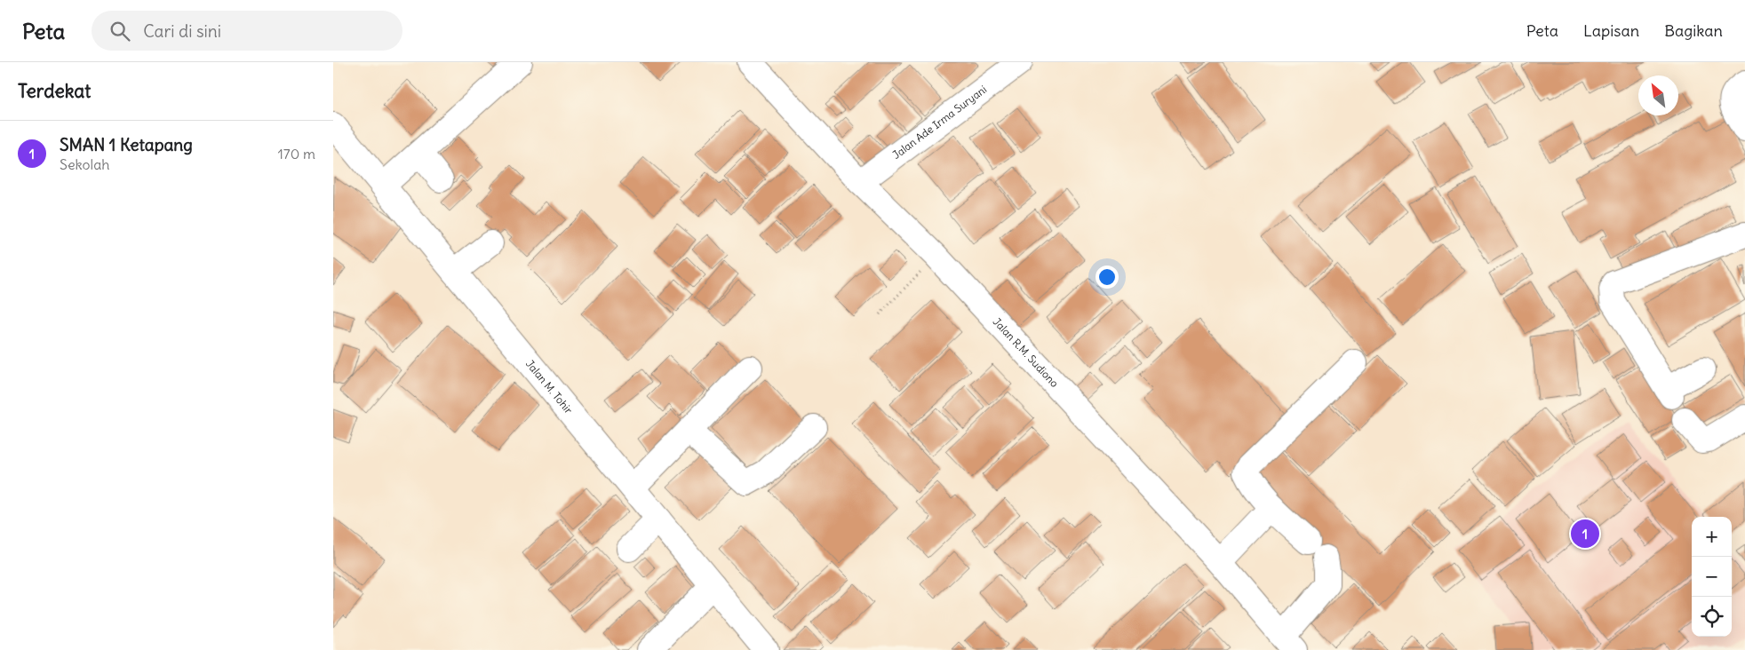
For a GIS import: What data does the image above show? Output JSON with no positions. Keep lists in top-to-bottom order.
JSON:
{
  "streets": {
    "street": ["Jalan Ade Irma Suryani", "Jalan R.M. Sudiono", "Jalan M. Tohir"]
  },
  "crossings": [
    ["Jalan Ade Irma Suryani", "Jalan R.M. Sudiono"]
  ],
  "north": "top left",
  "page": {
    "header": "Peta",
    "search": "Cari di sini",
    "nav": ["Peta", "Lapisan", "Bagikan"],
    "heading": "Terdekat",
    "list": [
      {
        "mark": "1",
        "name": "SMAN 1 Ketapang",
        "note": "Sekolah",
        "value": "170 m"
      }
    ],
    "map_buttons": ["+", "−"],
    "pins": "1"
  }
}
